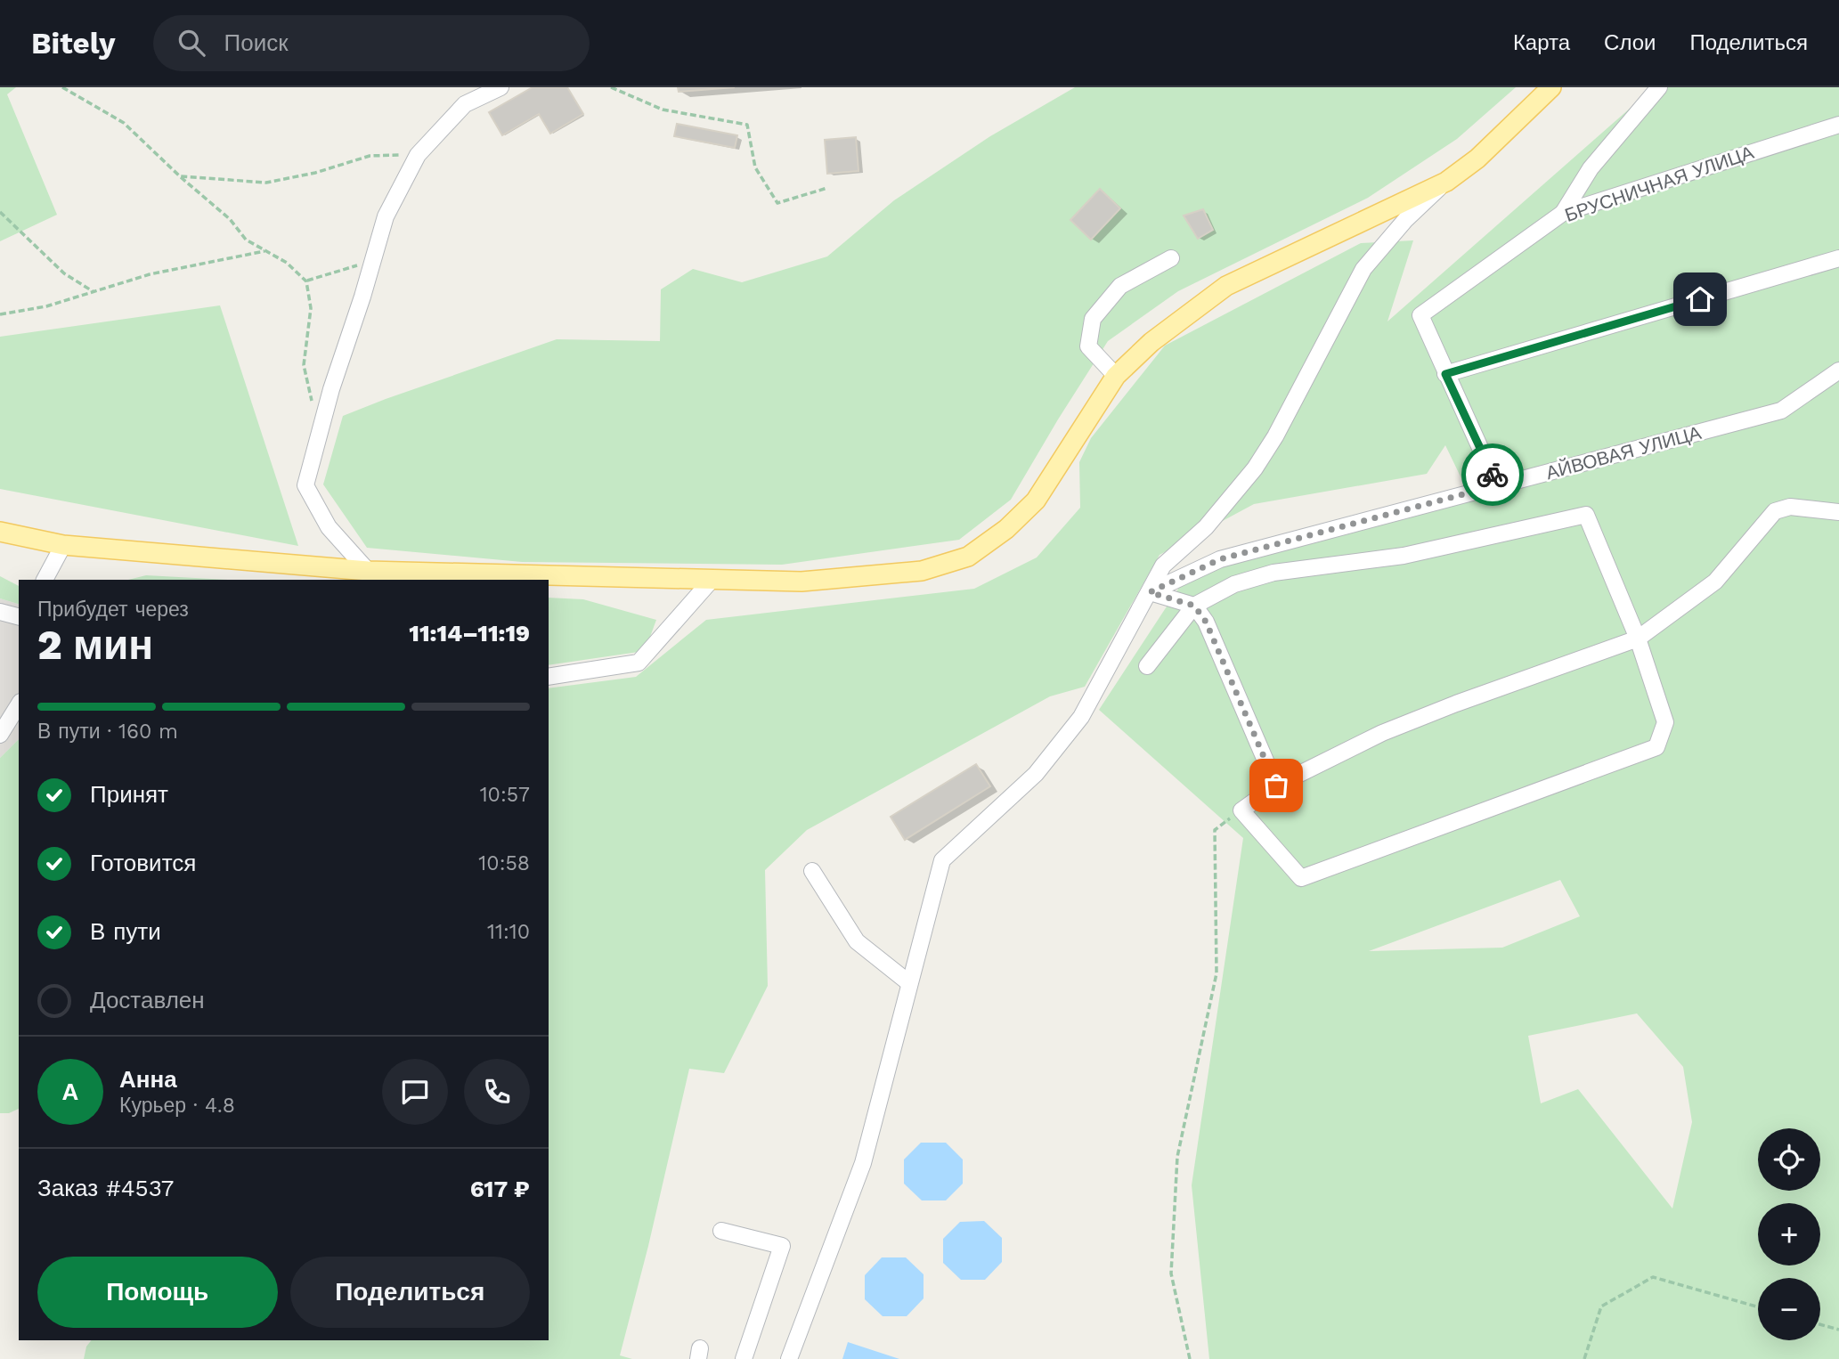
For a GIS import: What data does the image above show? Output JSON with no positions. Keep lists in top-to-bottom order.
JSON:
{
  "streets": {
    "street": ["БРУСНИЧНАЯ УЛИЦА", "АЙВОВАЯ УЛИЦА"]
  },
  "page": {
    "header": "Bitely",
    "search": "Поиск",
    "nav": ["Карта", "Слои", "Поделиться"],
    "heading": ["2 мин", "Прибудет через", "11:14–11:19"],
    "panel": [
      "Анна",
      "Курьер · 4.8",
      "Заказ #4537",
      "617 ₽"
    ],
    "bar": "В пути · 160 m",
    "list": [
      ["Принят", "10:57"],
      ["Готовится", "10:58"],
      ["В пути", "11:10"],
      "Доставлен"
    ],
    "round": "А",
    "map_buttons": ["+", "−"],
    "buttons": ["Помощь", "Поделиться"]
  }
}
